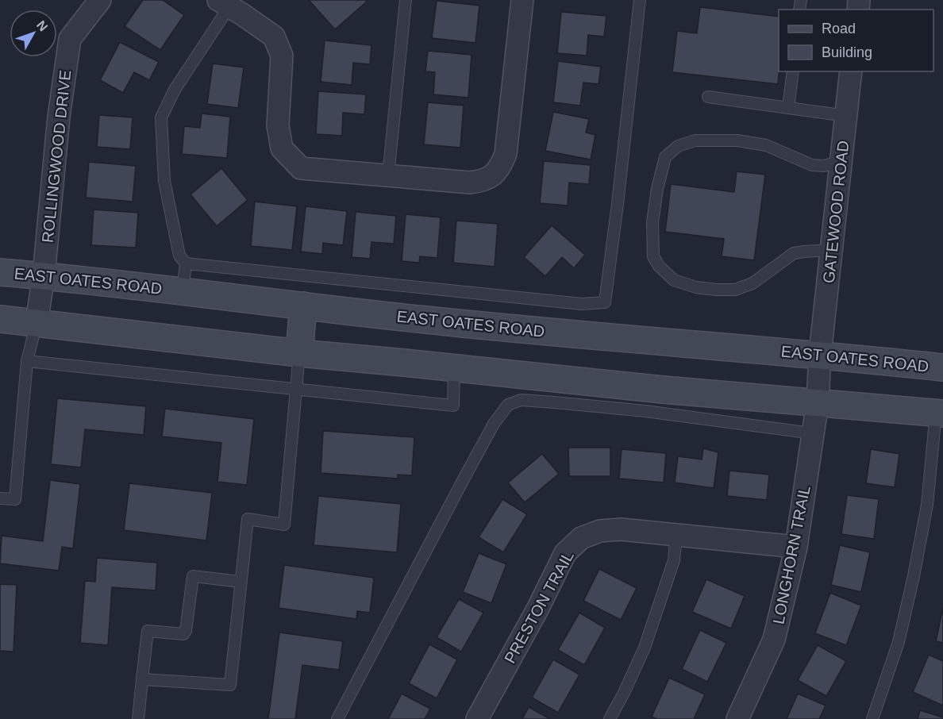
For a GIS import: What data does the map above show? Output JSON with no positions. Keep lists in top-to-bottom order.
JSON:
{
  "streets": {
    "main road": ["EAST OATES ROAD"],
    "street": [
      "ROLLINGWOOD DRIVE",
      "GATEWOOD ROAD",
      "LONGHORN TRAIL",
      "PRESTON TRAIL"
    ]
  },
  "crossings": [
    ["ROLLINGWOOD DRIVE", "EAST OATES ROAD"],
    ["GATEWOOD ROAD", "EAST OATES ROAD"],
    ["GATEWOOD ROAD", "LONGHORN TRAIL"],
    ["EAST OATES ROAD", "LONGHORN TRAIL"],
    ["LONGHORN TRAIL", "PRESTON TRAIL"]
  ],
  "legend": ["Road", "Building"],
  "north": "top right"
}
